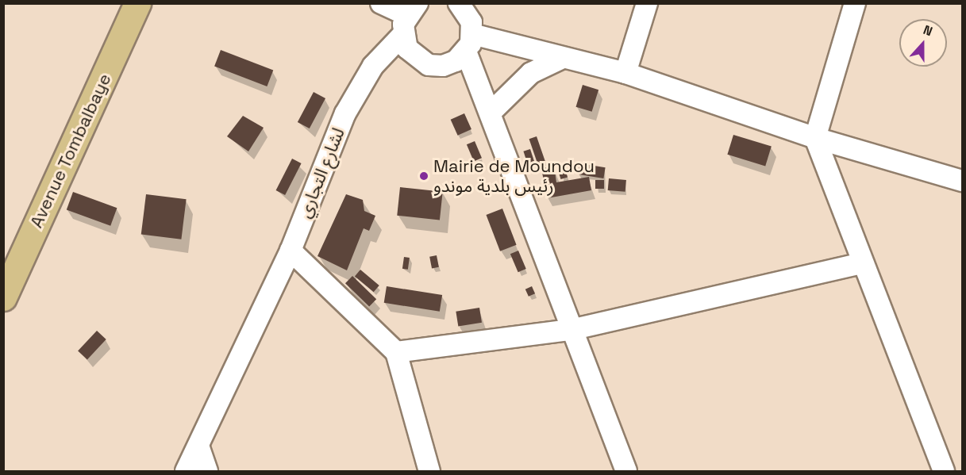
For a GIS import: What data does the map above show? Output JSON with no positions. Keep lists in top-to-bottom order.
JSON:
{
  "streets": {
    "main road": ["Avenue Tombalbaye"],
    "street": ["لشارع التجاري"]
  },
  "places": ["Mairie de Moundou رئيس بلدية موندو"],
  "north": "top"
}
